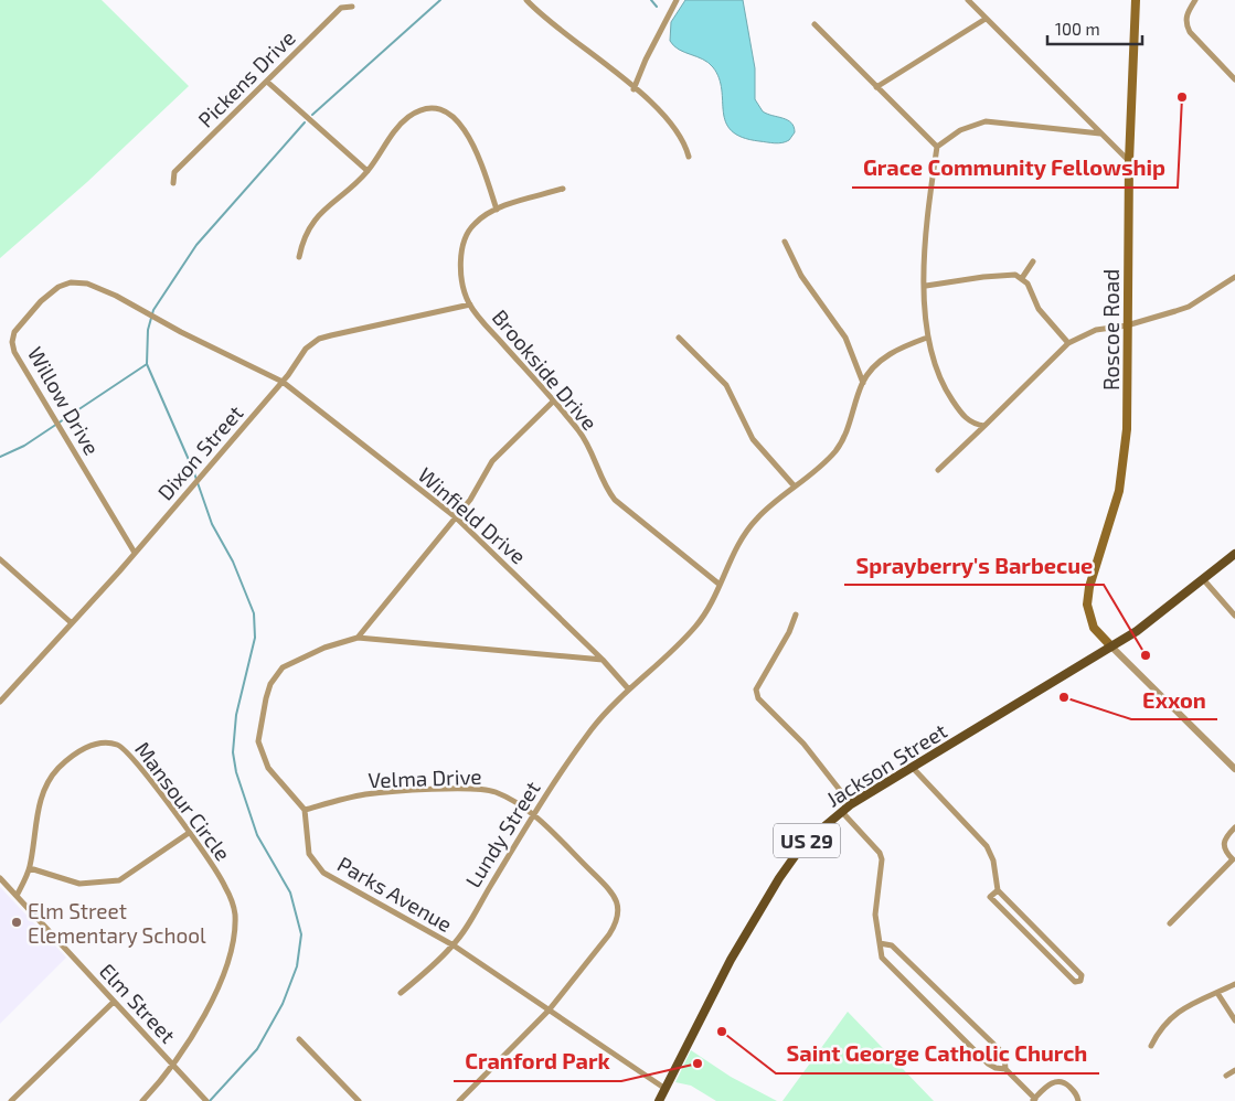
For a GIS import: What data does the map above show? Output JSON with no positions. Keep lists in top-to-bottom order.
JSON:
{
  "streets": {
    "main road": ["Roscoe Road", "Jackson Street", "US 29"],
    "street": [
      "Pickens Drive",
      "Brookside Drive",
      "Willow Drive",
      "Dixon Street",
      "Winfield Drive",
      "Velma Drive",
      "Mansour Circle",
      "Lundy Street",
      "Parks Avenue",
      "Elm Street"
    ]
  },
  "crossings": [
    ["Roscoe Road", "Jackson Street"],
    ["Brookside Drive", "Dixon Street"],
    ["Brookside Drive", "Lundy Street"],
    ["Willow Drive", "Dixon Street"],
    ["Willow Drive", "Winfield Drive"],
    ["Dixon Street", "Winfield Drive"],
    ["Winfield Drive", "Lundy Street"],
    ["Jackson Street", "Parks Avenue"],
    ["Velma Drive", "Lundy Street"],
    ["Velma Drive", "Parks Avenue"],
    ["Mansour Circle", "Elm Street"],
    ["Lundy Street", "Parks Avenue"]
  ],
  "places": [
    "Grace Community Fellowship",
    "Sprayberry's Barbecue",
    "Exxon",
    "Elm Street Elementary School",
    "Saint George Catholic Church",
    "Cranford Park"
  ],
  "scale_bar": "100 m"
}
